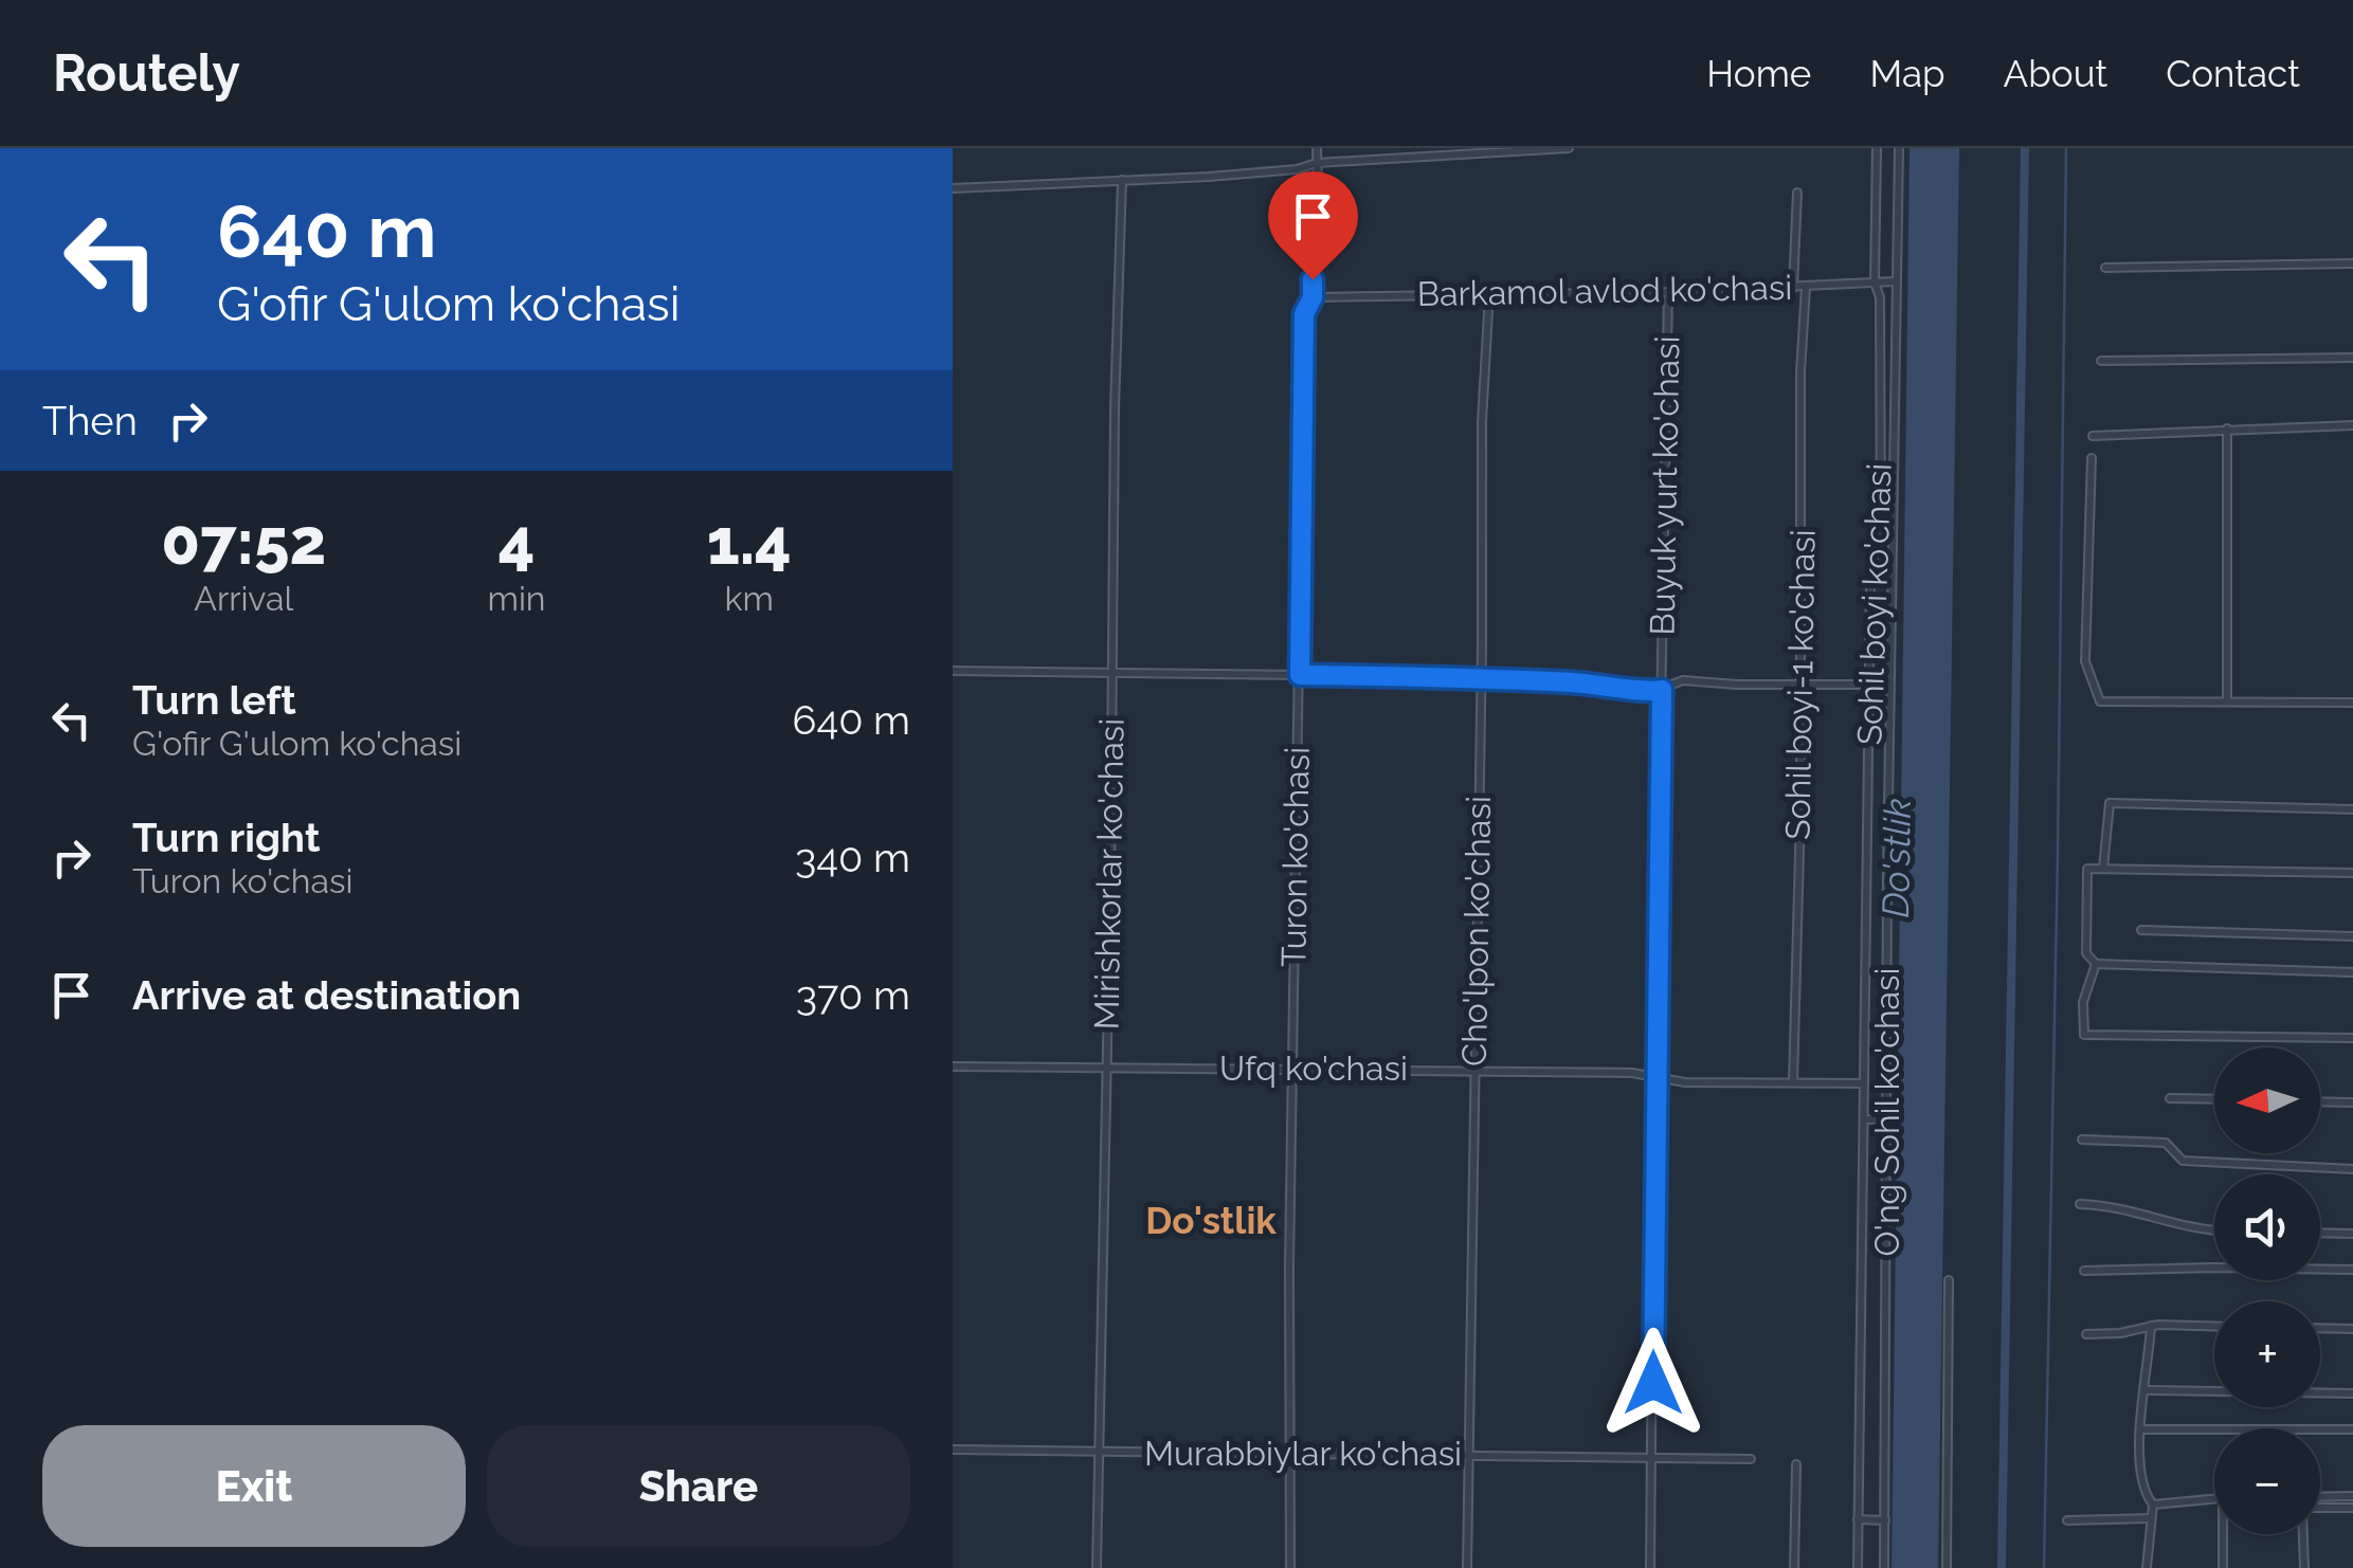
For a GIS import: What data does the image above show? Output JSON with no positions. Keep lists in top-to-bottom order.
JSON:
{
  "streets": {
    "street": [
      "Barkamol avlod ko'chasi",
      "Buyuk yurt ko'chasi",
      "Sohil boyi ko'chasi",
      "Sohil boyi-1 ko'chasi",
      "Turon ko'chasi",
      "Mirishkorlar ko'chasi",
      "Cho'lpon ko'chasi",
      "Ufq ko'chasi",
      "O'ng Sohil ko'chasi",
      "Murabbiylar ko'chasi"
    ]
  },
  "crossings": [
    ["Barkamol avlod ko'chasi", "Buyuk yurt ko'chasi"],
    ["Barkamol avlod ko'chasi", "Sohil boyi ko'chasi"],
    ["Barkamol avlod ko'chasi", "Sohil boyi-1 ko'chasi"],
    ["Barkamol avlod ko'chasi", "Turon ko'chasi"],
    ["Barkamol avlod ko'chasi", "Cho'lpon ko'chasi"],
    ["Barkamol avlod ko'chasi", "O'ng Sohil ko'chasi"],
    ["Buyuk yurt ko'chasi", "Ufq ko'chasi"],
    ["Buyuk yurt ko'chasi", "Murabbiylar ko'chasi"],
    ["Sohil boyi ko'chasi", "Ufq ko'chasi"],
    ["Sohil boyi-1 ko'chasi", "Ufq ko'chasi"],
    ["Turon ko'chasi", "Ufq ko'chasi"],
    ["Turon ko'chasi", "Murabbiylar ko'chasi"],
    ["Mirishkorlar ko'chasi", "Ufq ko'chasi"],
    ["Mirishkorlar ko'chasi", "Murabbiylar ko'chasi"],
    ["Cho'lpon ko'chasi", "Ufq ko'chasi"],
    ["Cho'lpon ko'chasi", "Murabbiylar ko'chasi"]
  ],
  "districts": ["Do'stlik"],
  "water": ["Do'stlik"],
  "north": "left",
  "page": {
    "header": "Routely",
    "nav": [
      "Home",
      "Map",
      "About",
      "Contact"
    ],
    "turn": ["640 m", "G'ofir G'ulom ko'chasi"],
    "then": "Then",
    "eta": [
      "07:52",
      "Arrival",
      "4",
      "min",
      "1.4",
      "km"
    ],
    "list": [
      {
        "name": "Turn left",
        "note": "G'ofir G'ulom ko'chasi",
        "value": "640 m"
      },
      {
        "name": "Turn right",
        "note": "Turon ko'chasi",
        "value": "340 m"
      },
      {
        "name": "Arrive at destination",
        "value": "370 m"
      }
    ],
    "map_buttons": ["+", "−"],
    "buttons": ["Exit", "Share"]
  }
}
